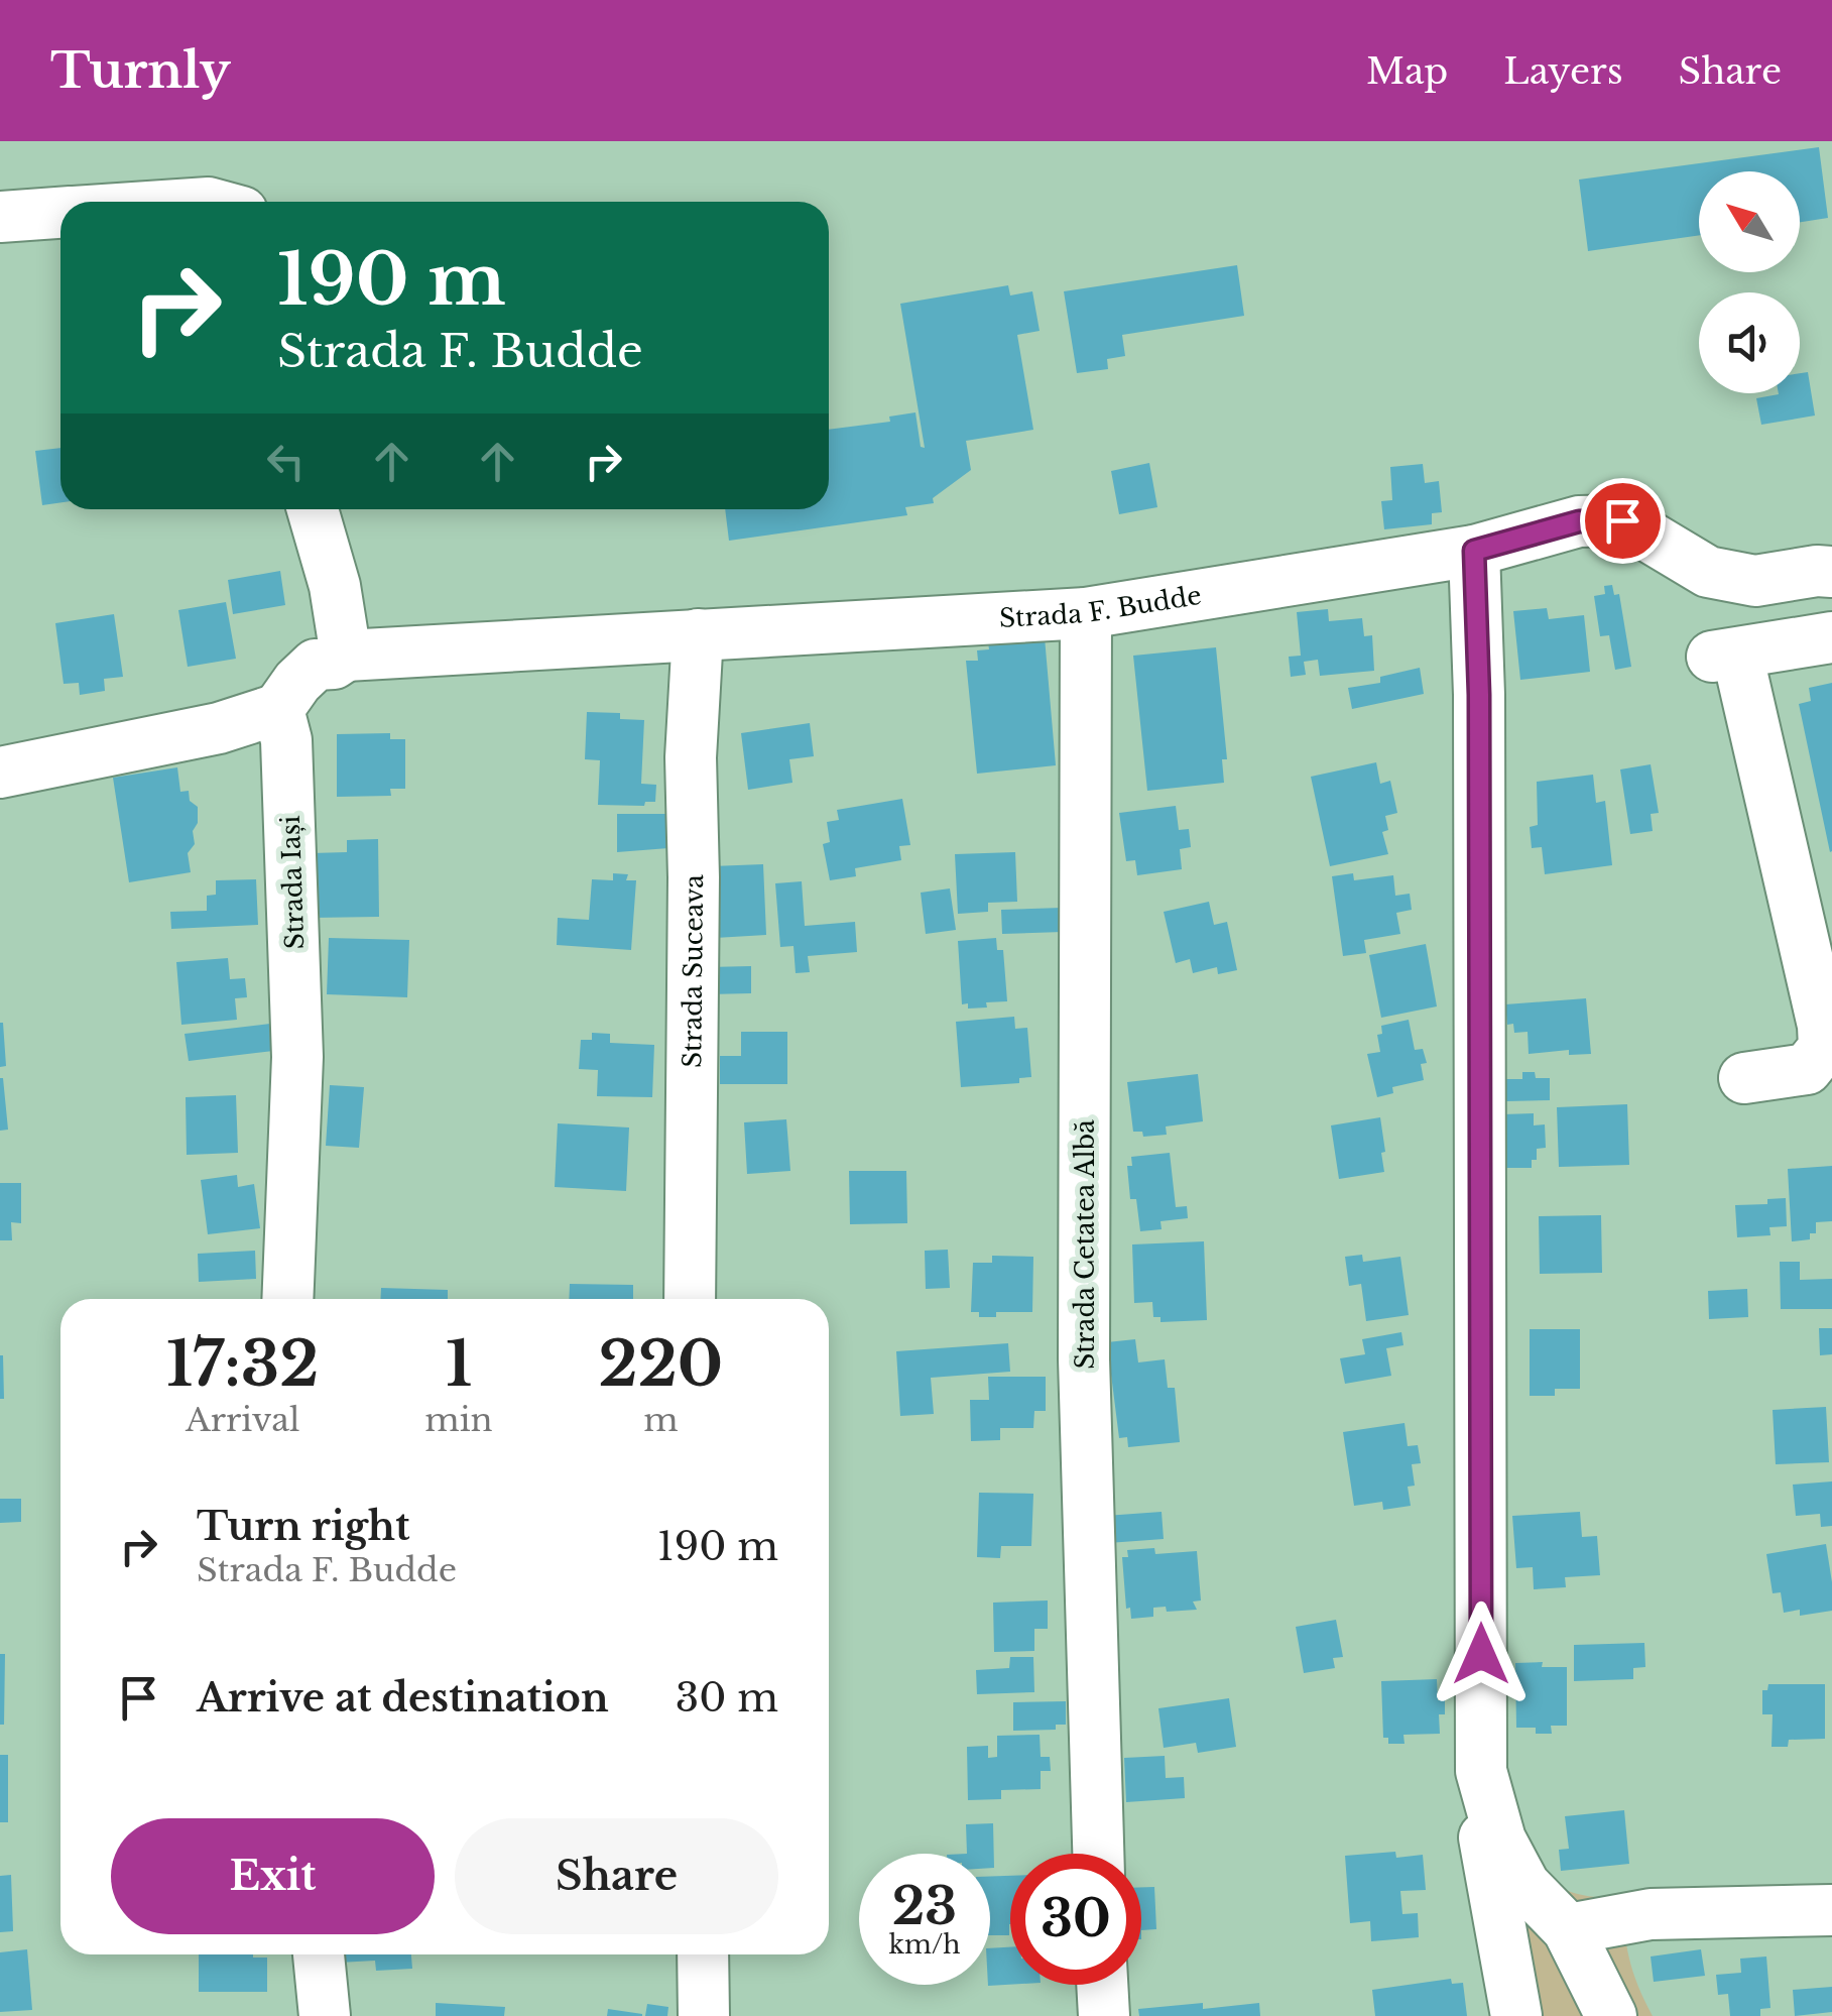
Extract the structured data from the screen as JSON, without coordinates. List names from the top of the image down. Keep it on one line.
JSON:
{"streets":{"street":["Strada F. Budde","Strada Iași","Strada Suceava","Strada Cetatea Albă"]},"crossings":[["Strada F. Budde","Strada Suceava"],["Strada F. Budde","Strada Cetatea Albă"]],"north":"top left","page":{"header":"Turnly","nav":["Map","Layers","Share"],"turn":["190 m","Strada F. Budde"],"eta":["17:32","Arrival","1","min","220","m"],"list":[{"name":"Turn right","note":"Strada F. Budde","value":"190 m"},{"name":"Arrive at destination","value":"30 m"}],"buttons":["Exit","Share"],"speed":"23 km/h","limit":"30"}}
